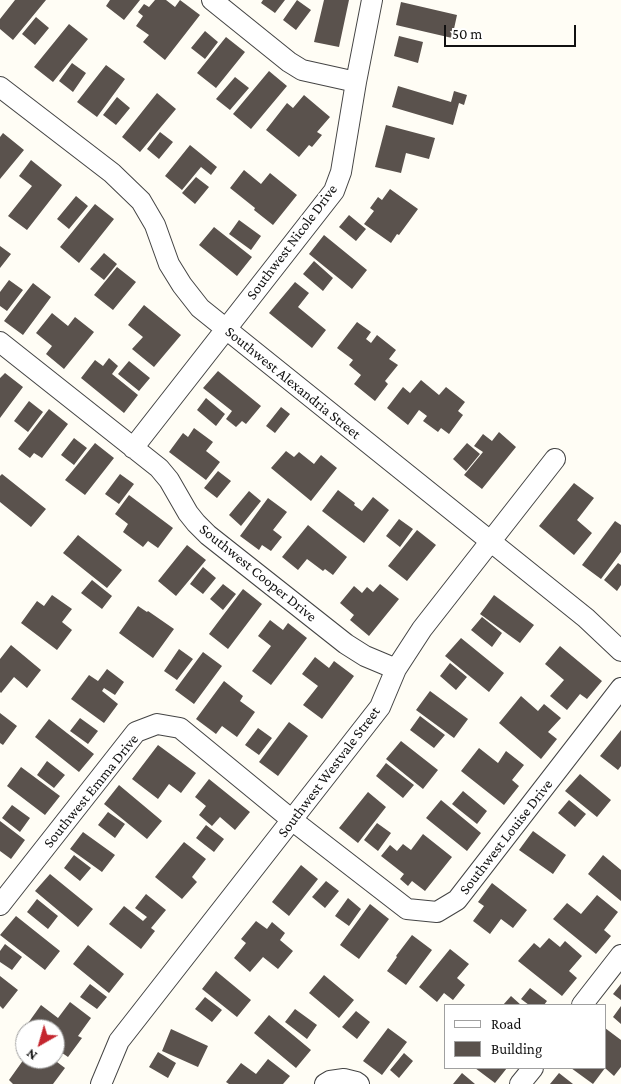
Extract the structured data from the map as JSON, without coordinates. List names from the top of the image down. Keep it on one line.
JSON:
{"streets":{"street":["Southwest Nicole Drive","Southwest Alexandria Street","Southwest Cooper Drive","Southwest Westvale Street","Southwest Emma Drive","Southwest Louise Drive"]},"crossings":[["Southwest Nicole Drive","Southwest Alexandria Street"],["Southwest Nicole Drive","Southwest Cooper Drive"],["Southwest Alexandria Street","Southwest Westvale Street"],["Southwest Cooper Drive","Southwest Westvale Street"],["Southwest Westvale Street","Southwest Emma Drive"],["Southwest Westvale Street","Southwest Louise Drive"],["Southwest Emma Drive","Southwest Louise Drive"]],"legend":["Road","Building"],"scale_bar":"50 m","north":"bottom left"}
